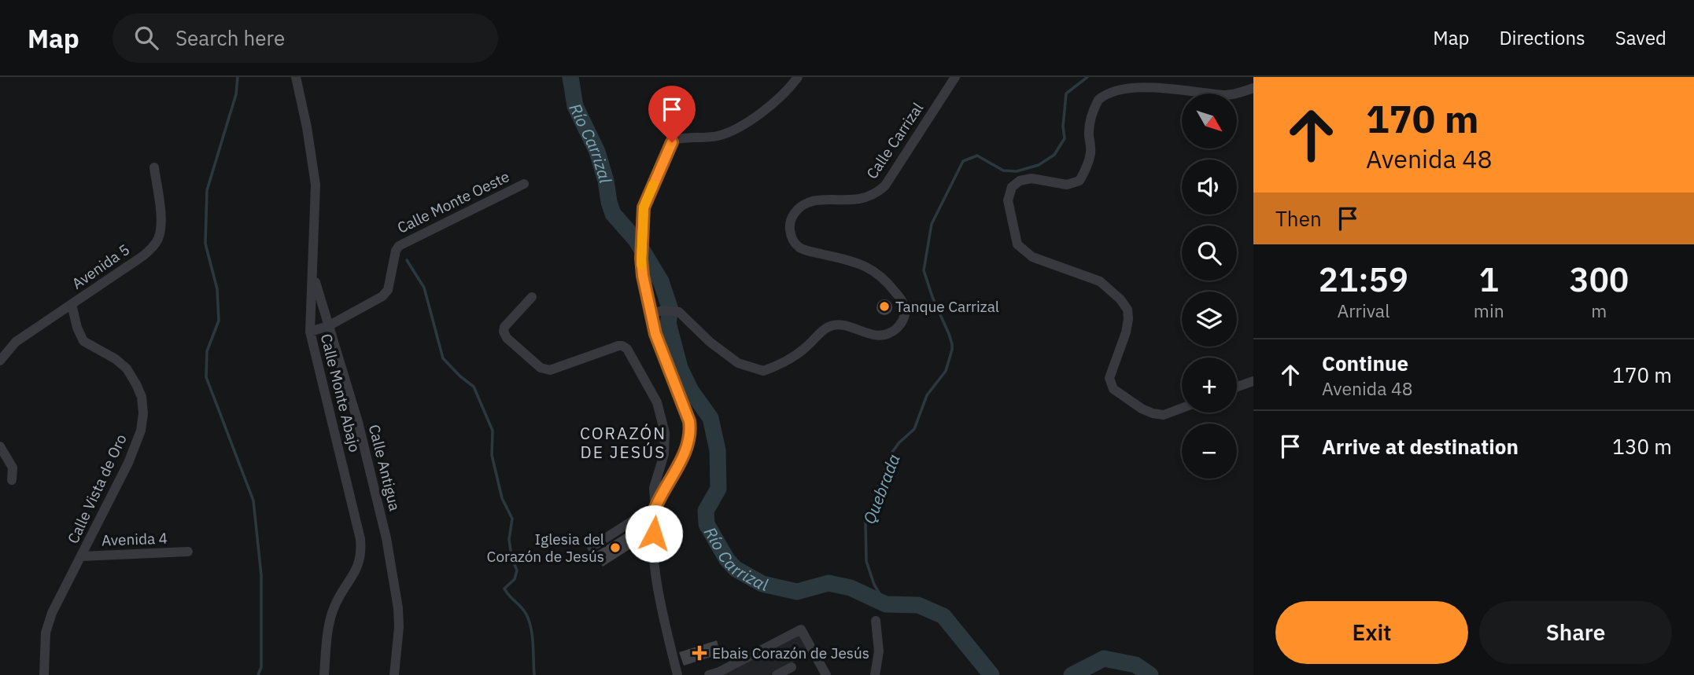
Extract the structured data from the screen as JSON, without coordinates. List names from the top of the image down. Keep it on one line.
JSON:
{"streets":{"street":["Calle Carrizal","Calle Monte Oeste","Avenida 5","Calle Monte Abajo","Calle Antigua","Calle Vista de Oro","Avenida 4"]},"crossings":[["Calle Monte Oeste","Calle Monte Abajo"],["Calle Monte Oeste","Calle Antigua"],["Avenida 5","Calle Vista de Oro"],["Calle Monte Abajo","Calle Antigua"],["Calle Vista de Oro","Avenida 4"]],"districts":["CORAZÓN DE JESÚS"],"water":["Río Carrizal","Quebrada"],"places":{"other":["Tanque Carrizal","Iglesia del Corazón de Jesús"],"health":["Ebais Corazón de Jesús"]},"north":"bottom right","page":{"header":"Map","search":"Search here","nav":["Map","Directions","Saved"],"turn":["170 m","Avenida 48"],"map_buttons":["+","−"],"then":"Then","eta":["21:59","Arrival","1","min","300","m"],"list":[{"name":"Continue","note":"Avenida 48","value":"170 m"},{"name":"Arrive at destination","value":"130 m"}],"buttons":["Exit","Share"]}}
